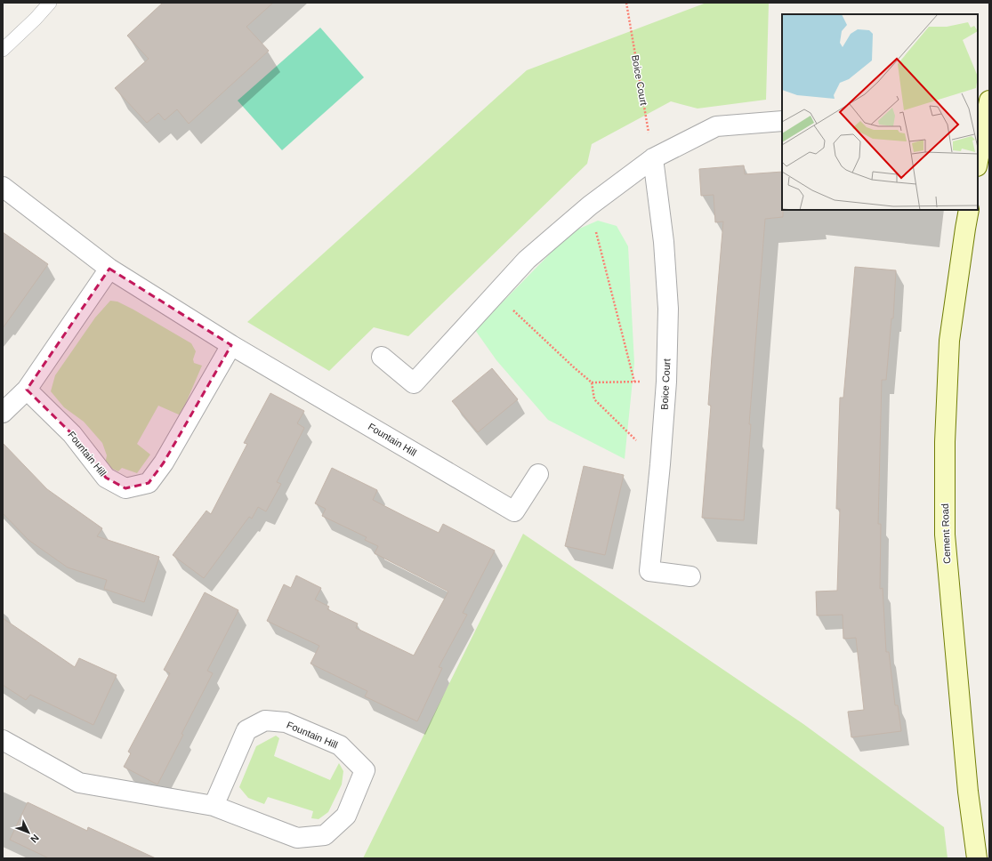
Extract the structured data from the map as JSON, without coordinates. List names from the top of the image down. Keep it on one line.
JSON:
{"streets":{"street":["Boice Court","Fountain Hill","Cement Road"]},"north":"bottom right"}
